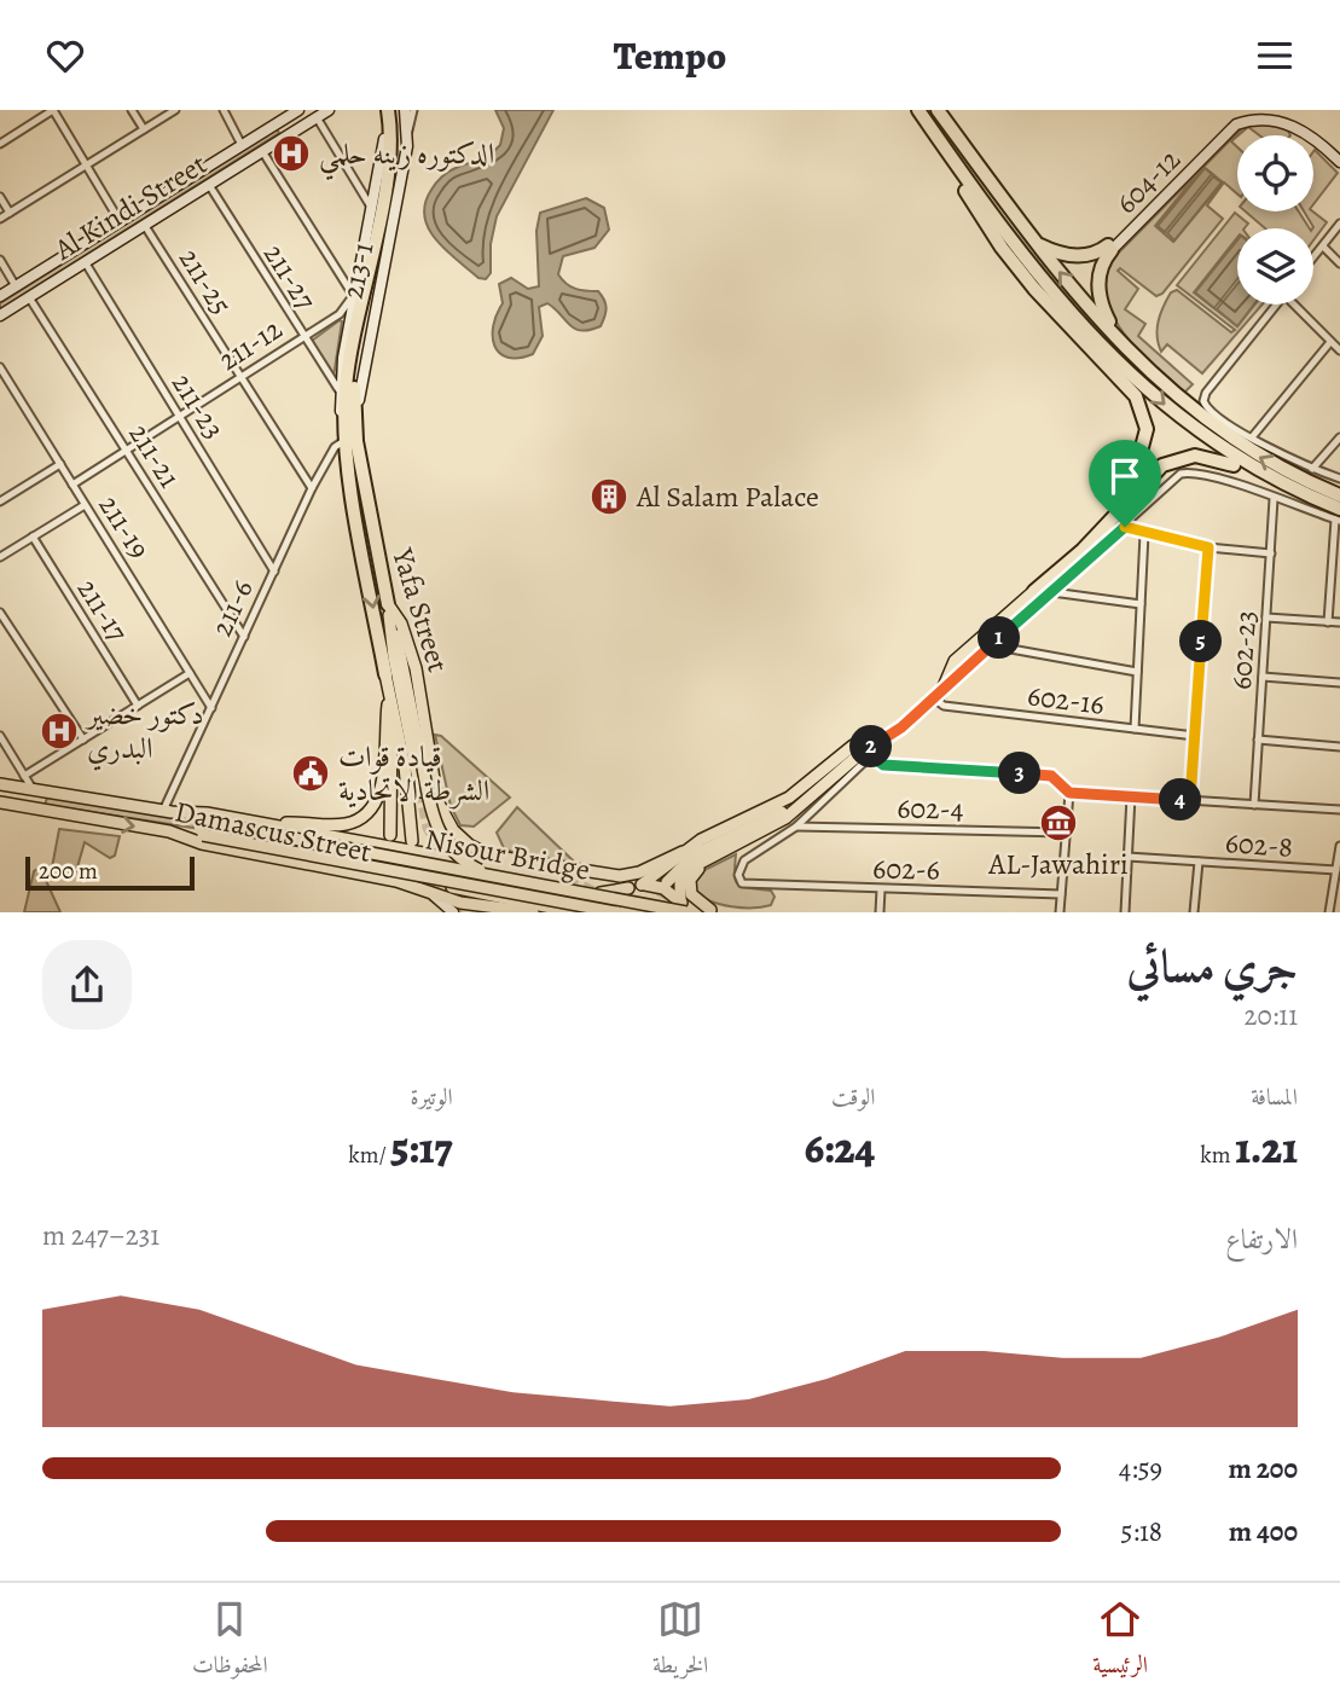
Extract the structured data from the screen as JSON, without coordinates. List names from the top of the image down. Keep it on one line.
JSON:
{"streets":{"highway":["Yafa Street"],"main road":["604-12","Al Kindi Street","213-1","Damascus Street","Nisour Bridge"],"street":["211-27","211-25","211-12","211-23","211-21","211-19","211-6","211-17","602-23","602-16","602-4","602-8","602-6"]},"crossings":[["Al Kindi Street","211-27"],["Al Kindi Street","211-25"],["Al Kindi Street","211-23"],["Al Kindi Street","211-21"],["213-1","211-6"],["213-1","Yafa Street"],["211-27","211-12"],["211-25","211-12"],["211-25","211-6"],["211-12","211-23"],["211-12","211-21"],["211-12","211-19"],["211-23","211-6"],["211-21","211-6"],["211-19","211-6"],["211-6","Yafa Street"],["211-6","Damascus Street"],["211-6","Nisour Bridge"],["602-4","602-6"],["Damascus Street","Nisour Bridge"]],"places":{"hospital":["الدكتوره زينه حلمي","دكتور خضير البدري"],"building":["Al Salam Palace"],"public building":["قيادة قوات الشرطة الاتحادية"],"museum":["AL-Jawahiri"]},"scale_bar":"200 m","page":{"header":"Tempo","pins":["1","5","2","3","4"],"scale":"200 m","heading":["جري مسائي","20:11"],"stats":[["المسافة","1.21 km"],["الوقت","6:24"],["الوتيرة","5:17 /km"]],"chart":["الارتفاع","231–247 m"],"list":[{"name":"200 m","note":"4:59"},{"name":"400 m","note":"5:18"}],"tabs":["الرئيسية","الخريطة","المحفوظات"]}}
